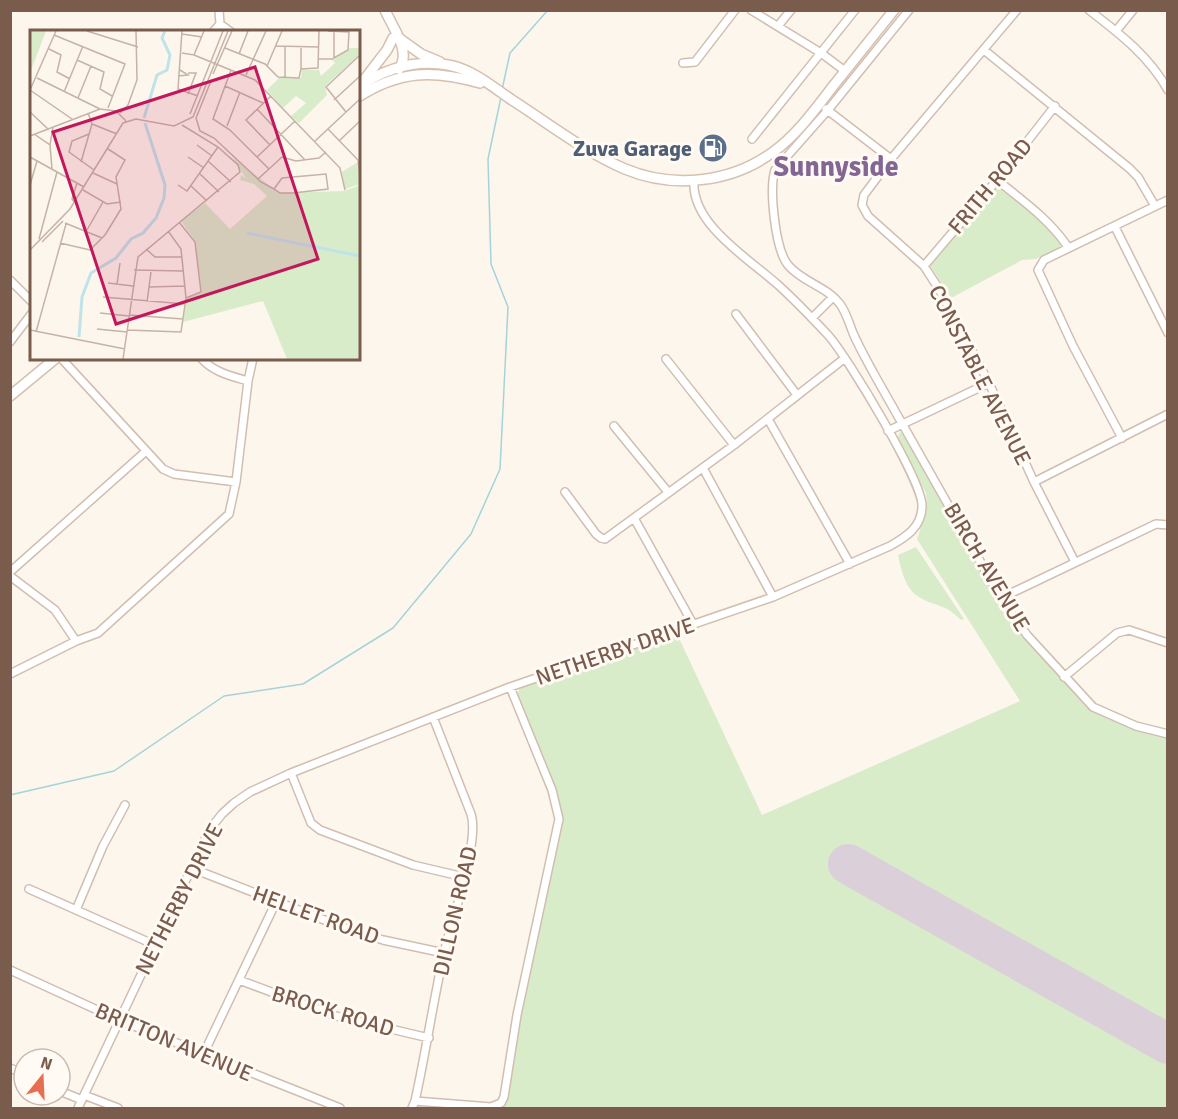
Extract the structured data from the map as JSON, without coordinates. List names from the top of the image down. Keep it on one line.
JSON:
{"streets":{"street":["FRITH ROAD","CONSTABLE AVENUE","BIRCH AVENUE","NETHERBY DRIVE","DILLON ROAD","HELLET ROAD","BROCK ROAD","BRITTON AVENUE"]},"crossings":[["FRITH ROAD","CONSTABLE AVENUE"],["NETHERBY DRIVE","DILLON ROAD"],["NETHERBY DRIVE","HELLET ROAD"],["NETHERBY DRIVE","BRITTON AVENUE"],["DILLON ROAD","HELLET ROAD"],["DILLON ROAD","BROCK ROAD"]],"districts":["Sunnyside"],"places":{"fuel station":["Zuva Garage"]},"north":"top"}
